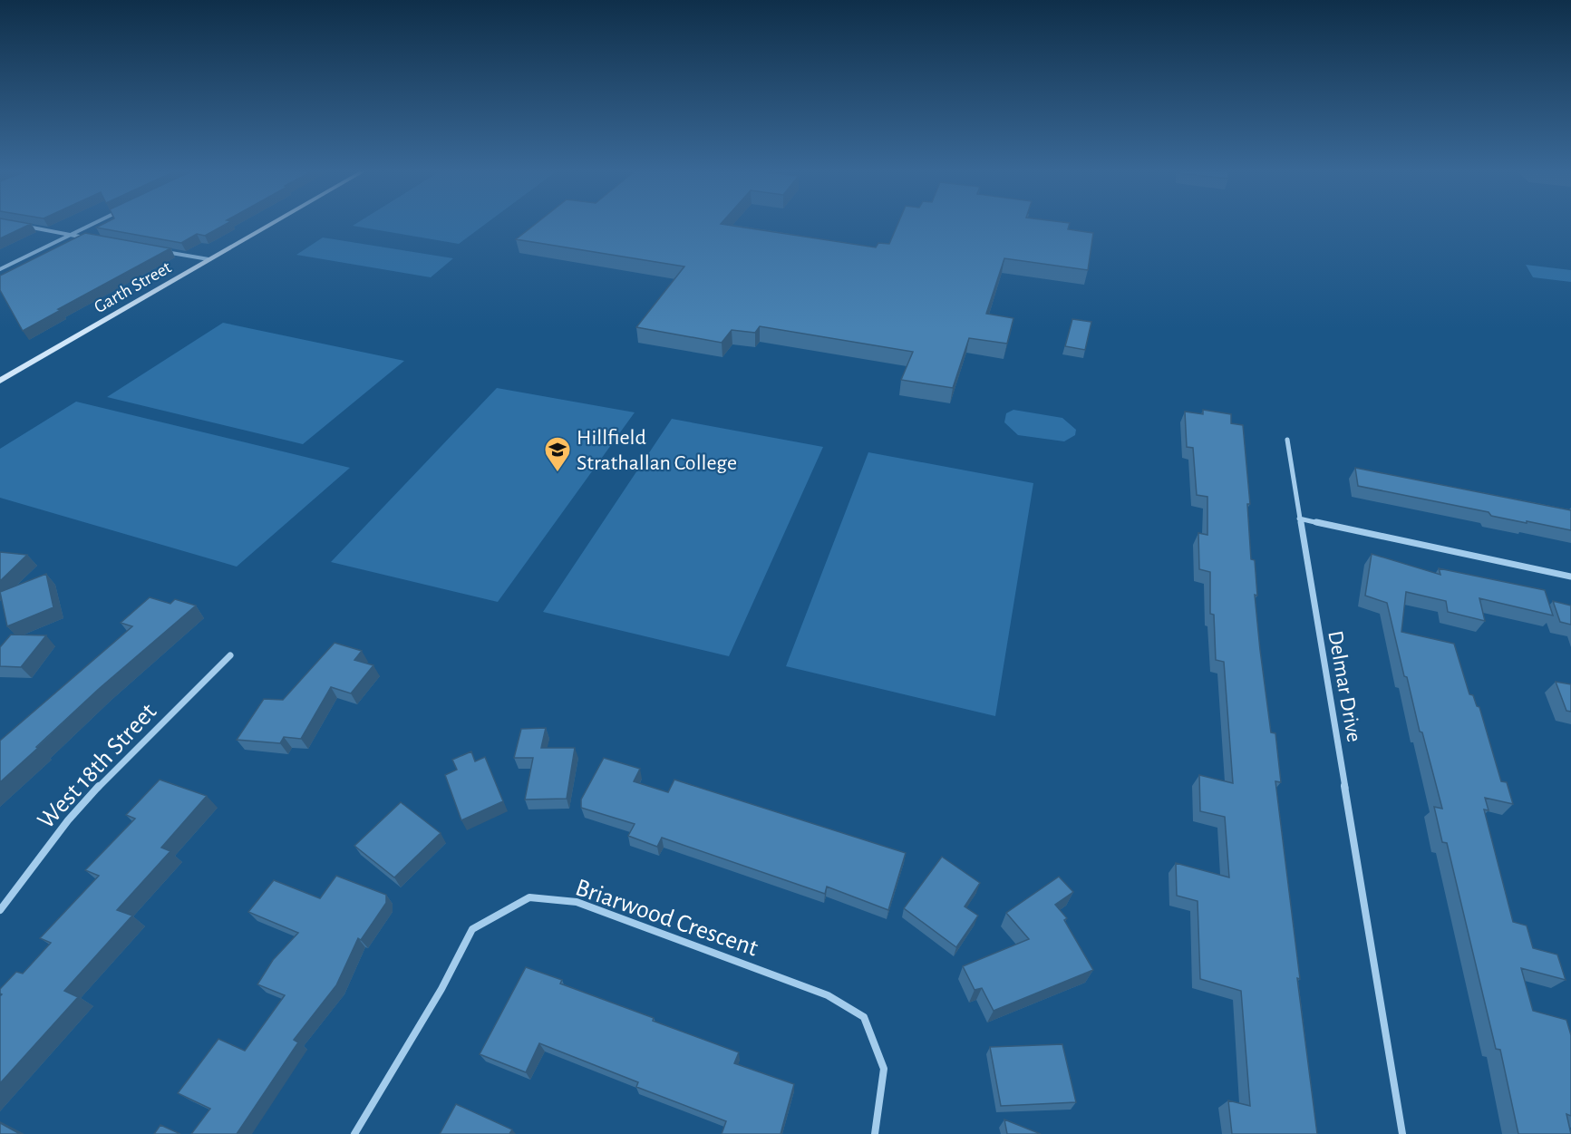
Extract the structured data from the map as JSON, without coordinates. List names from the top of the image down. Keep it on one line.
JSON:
{"streets":{"main road":["Garth Street"],"street":["Delmar Drive","West 18th Street","Briarwood Crescent"]},"places":{"school or university":["Hillfield Strathallan College"]}}
